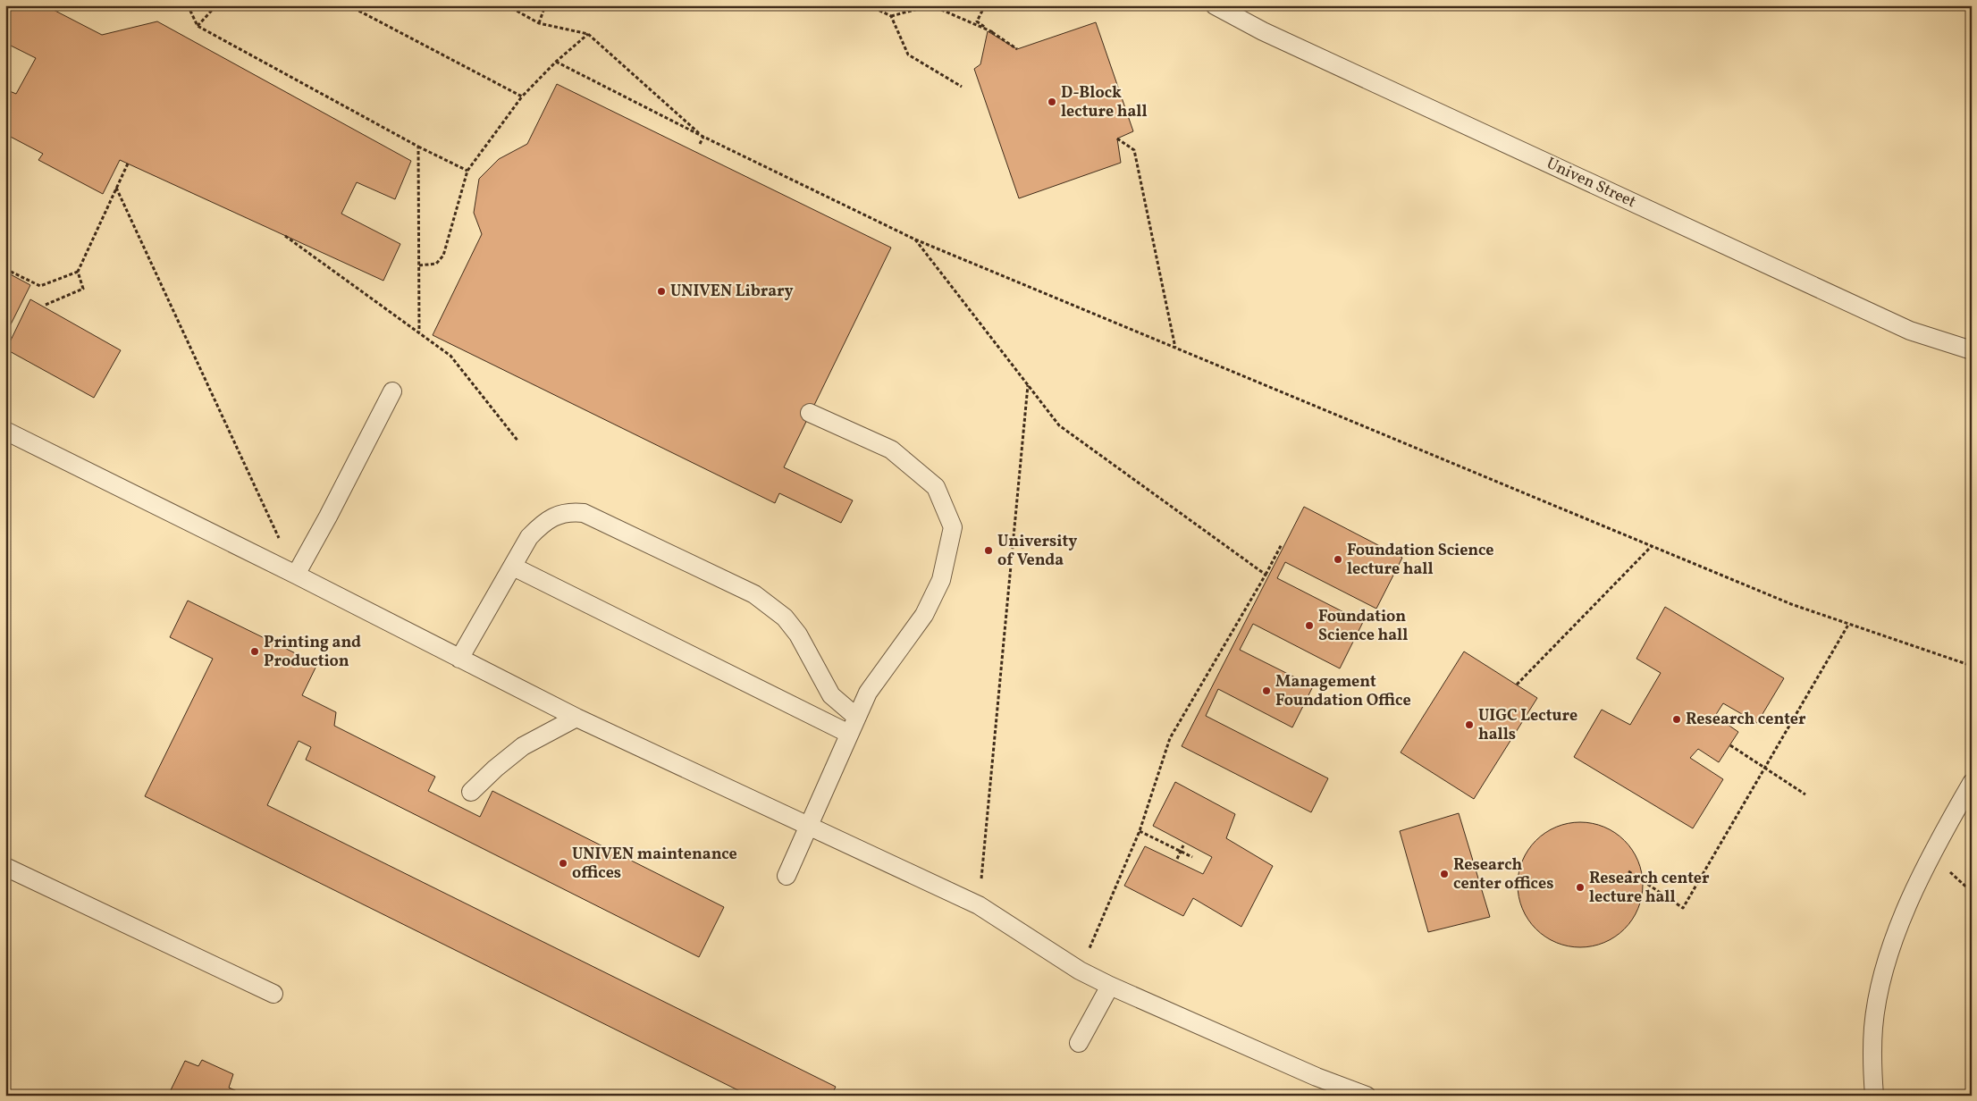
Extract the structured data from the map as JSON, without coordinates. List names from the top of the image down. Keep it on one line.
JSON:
{"streets":{"lane":["Univen Street"]},"places":["D-Block lecture hall","UNIVEN Library","University of Venda","Foundation Science lecture hall","Foundation Science hall","Printing and Production","Management Foundation Office","Research center","UIGC Lecture halls","UNIVEN maintenance offices","Research center offices","Research center lecture hall"]}
